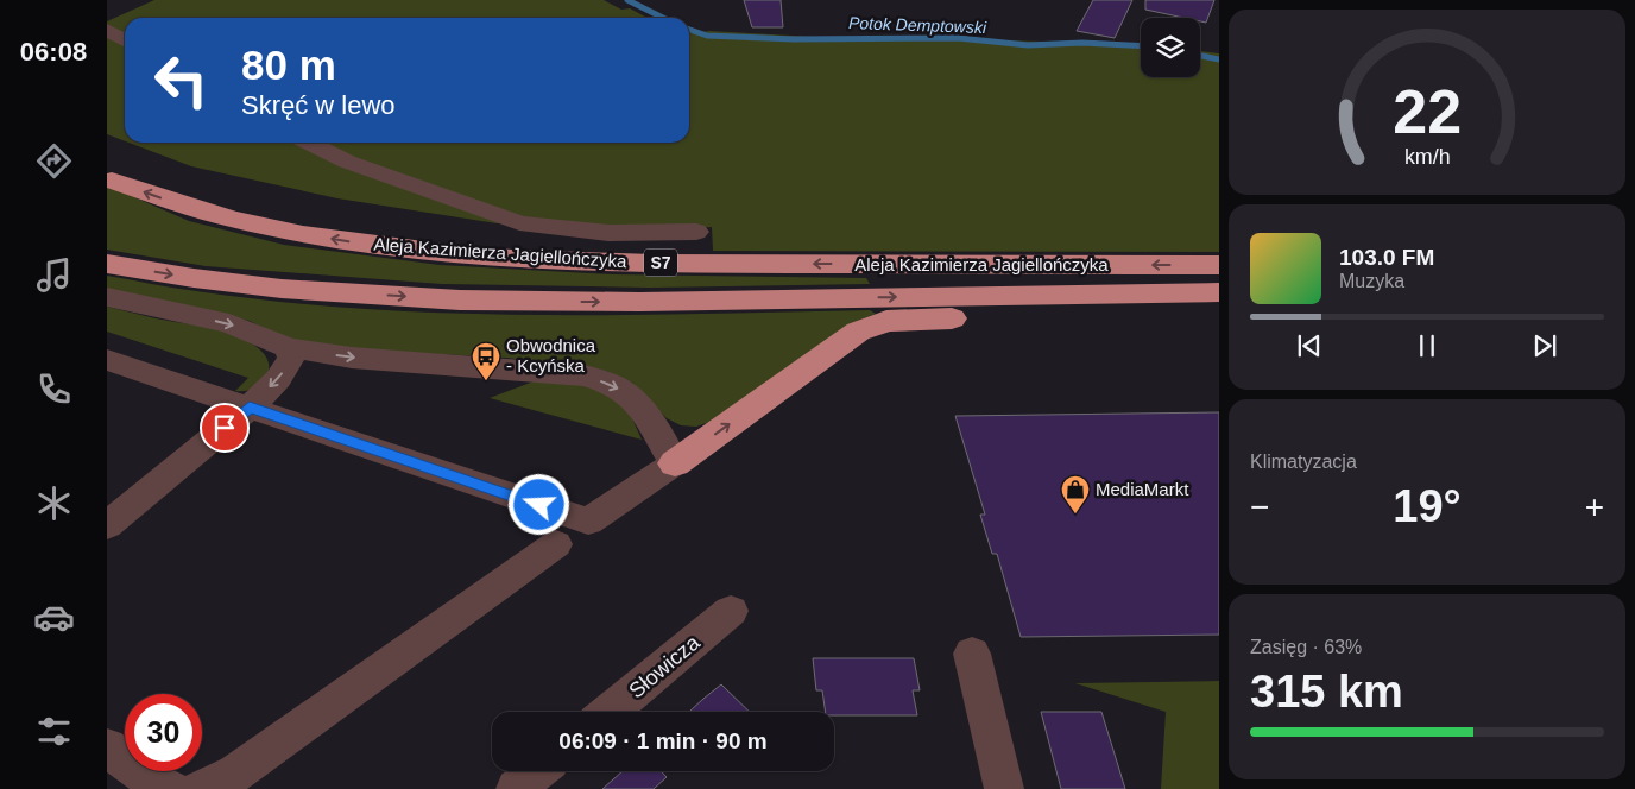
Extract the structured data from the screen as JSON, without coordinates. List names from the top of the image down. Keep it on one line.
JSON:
{"streets":{"highway":["Aleja Kazimierza Jagiellończyka","S7"],"street":["Słowicza"]},"water":["Potok Demptowski"],"places":{"bus stop":["Obwodnica - Kcyńska"],"shop":["MediaMarkt"]},"page":{"tabs":"06:08","turn":["80 m","Skręć w lewo"],"song":["103.0 FM","Muzyka"],"tile":["Klimatyzacja",["Zasięg · 63%","315 km"]],"heat":["−","19°","+"],"limit":"30","trip":"06:09 · 1 min · 90 m","gauge":["22","km/h"]}}
